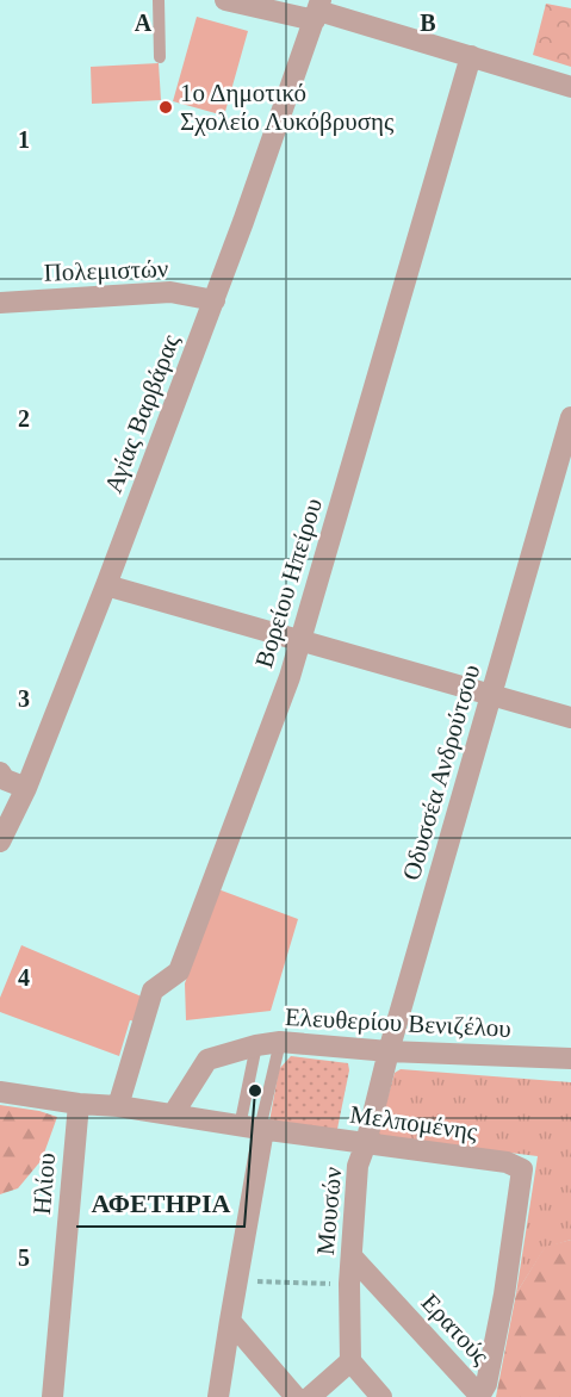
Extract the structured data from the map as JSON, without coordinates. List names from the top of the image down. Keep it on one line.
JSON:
{"streets":{"street":["Πολεμιστών","Αγίας Βαρβάρας","Βορείου Ηπείρου","Οδυσσέα Ανδρούτσου","Ελευθερίου Βενιζέλου","Μελπομένης","Ηλίου","Μουσών","Ερατούς"]},"crossings":[["Πολεμιστών","Αγίας Βαρβάρας"],["Οδυσσέα Ανδρούτσου","Ελευθερίου Βενιζέλου"],["Οδυσσέα Ανδρούτσου","Μελπομένης"],["Οδυσσέα Ανδρούτσου","Μουσών"],["Ελευθερίου Βενιζέλου","Μελπομένης"],["Μελπομένης","Μουσών"],["Μελπομένης","Ερατούς"],["Μουσών","Ερατούς"]],"places":["1ο Δημοτικό Σχολείο Λυκόβρυσης","ΑΦΕΤΗΡΙΑ"],"grid":{"columns":["A","B"],"rows":["1","2","3","4","5"]}}
